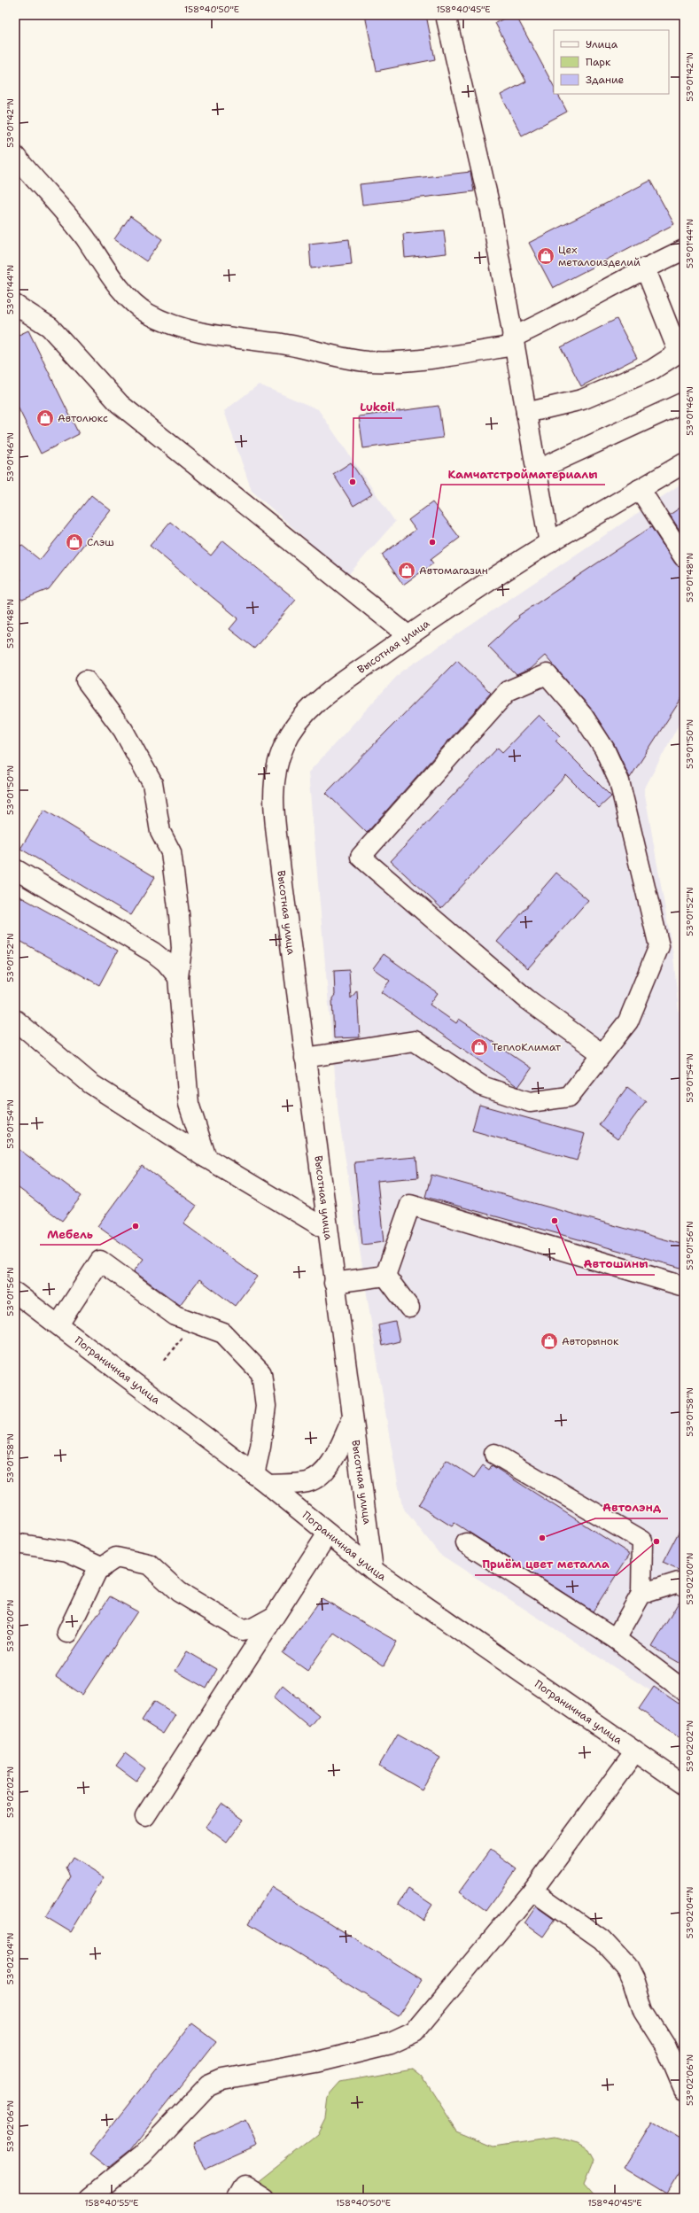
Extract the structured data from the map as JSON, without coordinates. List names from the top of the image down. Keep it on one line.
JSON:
{"streets":{"street":["Высотная улица","Пограничная улица"]},"crossings":[["Высотная улица","Пограничная улица"]],"places":{"shop":["Цех металоизделий","Автолюкс","Слэш","Автомагазин","ТеплоКлимат","Авторынок"],"other":["Lukoil","Камчатстройматериалы","Автошины","Мебель","Автолэнд","Приём цвет металла"]},"legend":["Улица","Парк","Здание"],"coordinates":["158°40'50\"E","158°40'45\"E","53°01'42\"N","53°01'44\"N","53°01'46\"N","53°01'48\"N","53°01'50\"N","53°01'52\"N","53°01'54\"N","53°01'56\"N","53°01'58\"N","53°02'00\"N","53°02'02\"N","53°02'04\"N","53°02'06\"N","158°40'55\"E"]}
